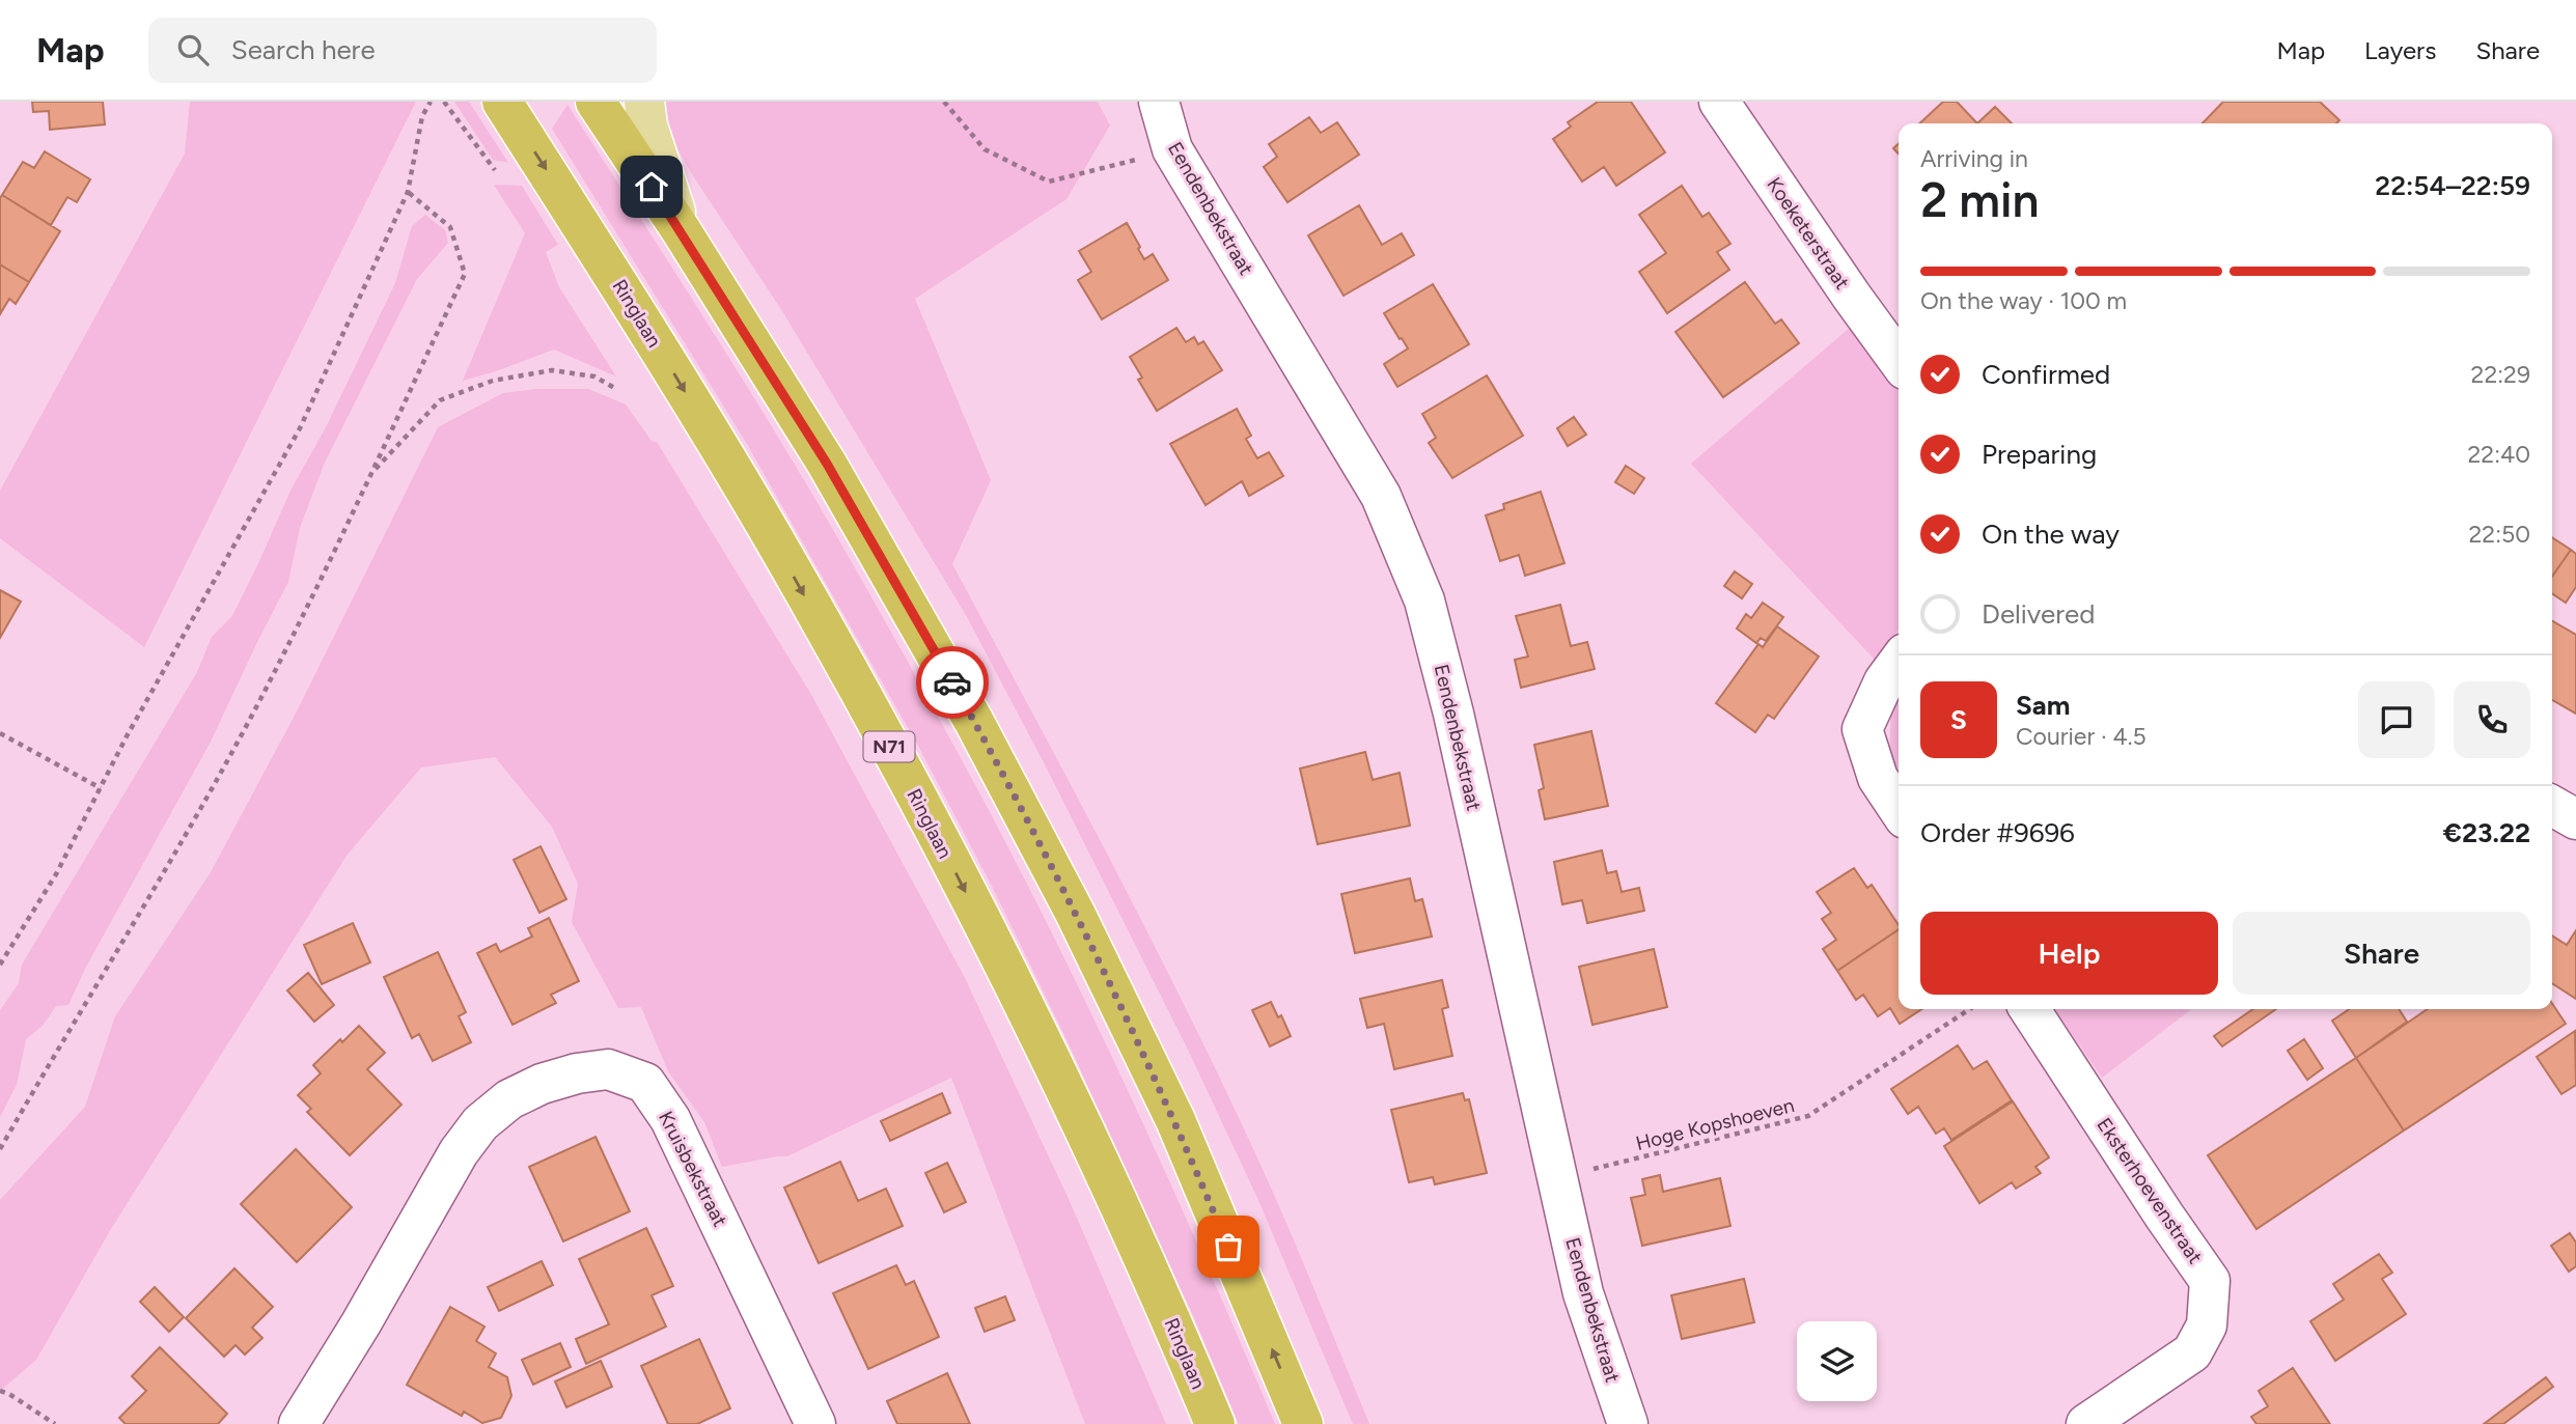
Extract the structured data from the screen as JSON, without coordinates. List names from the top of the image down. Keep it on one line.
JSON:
{"streets":{"highway":["Ringlaan","N71"],"street":["Eendenbekstraat","Koeketerstraat","Kruisbekstraat","Eksterhoevenstraat"],"path":["Hoge Kopshoeven"]},"crossings":[["Eendenbekstraat","Hoge Kopshoeven"]],"page":{"header":"Map","search":"Search here","nav":["Map","Layers","Share"],"heading":["2 min","Arriving in","22:54–22:59"],"panel":["Sam","Courier · 4.5","Order #9696","€23.22"],"bar":"On the way · 100 m","list":[["Confirmed","22:29"],["Preparing","22:40"],["On the way","22:50"],"Delivered"],"round":"S","buttons":["Help","Share"]}}
